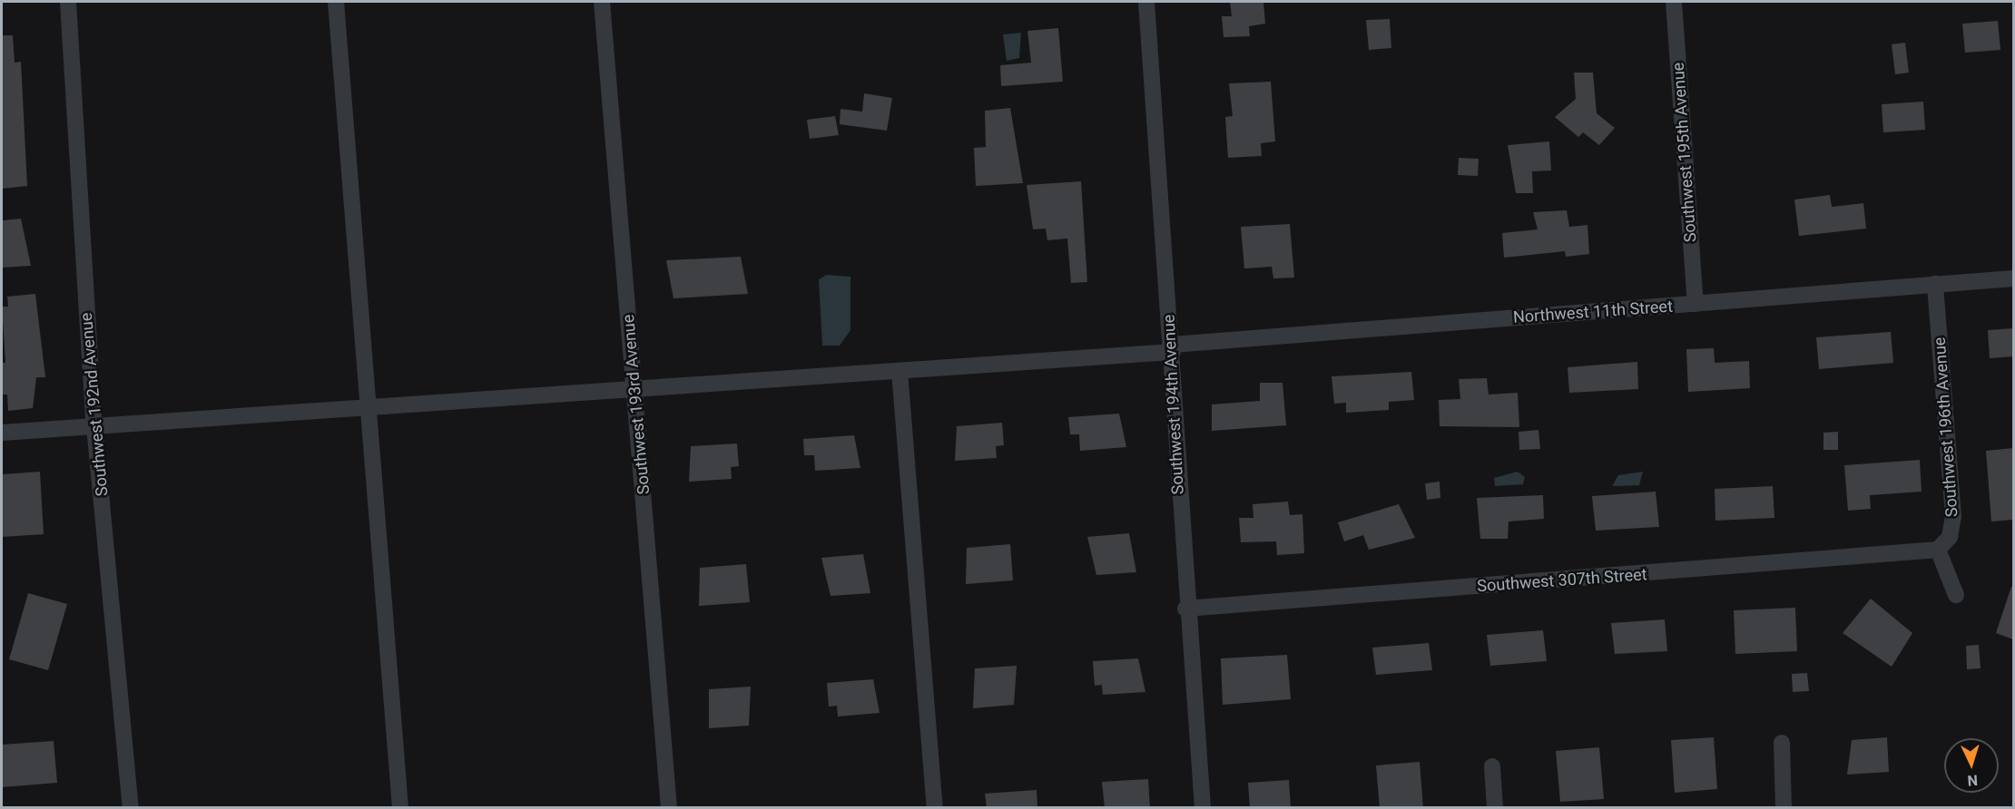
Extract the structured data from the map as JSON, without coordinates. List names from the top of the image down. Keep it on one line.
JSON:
{"streets":{"street":["Southwest 195th Avenue","Northwest 11th Street","Southwest 192nd Avenue","Southwest 193rd Avenue","Southwest 194th Avenue","Southwest 196th Avenue","Southwest 307th Street"]},"crossings":[["Southwest 195th Avenue","Northwest 11th Street"],["Northwest 11th Street","Southwest 192nd Avenue"],["Northwest 11th Street","Southwest 193rd Avenue"],["Northwest 11th Street","Southwest 194th Avenue"],["Northwest 11th Street","Southwest 196th Avenue"],["Southwest 194th Avenue","Southwest 307th Street"],["Southwest 196th Avenue","Southwest 307th Street"]],"north":"bottom"}
